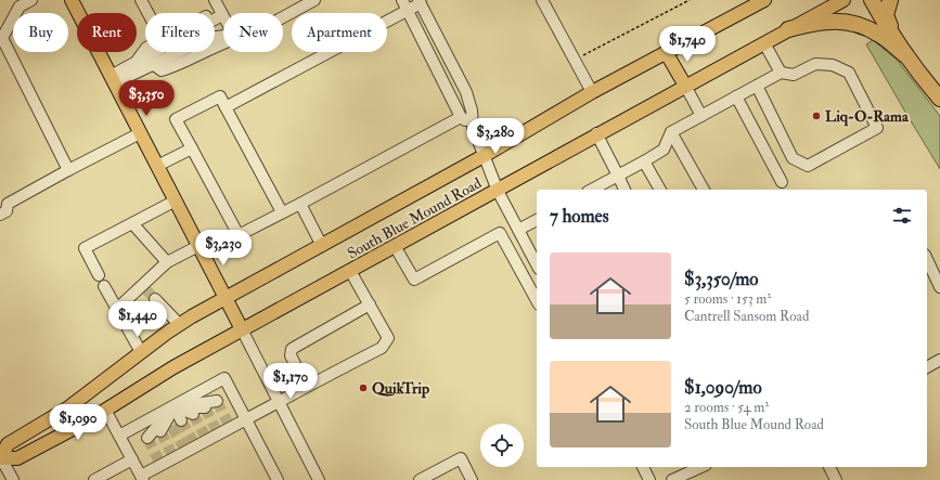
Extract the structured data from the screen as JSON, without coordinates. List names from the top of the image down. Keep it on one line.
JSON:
{"streets":{"main road":["South Blue Mound Road"]},"places":["Liq-O-Rama","QuikTrip"],"page":{"chip":["Buy","Rent","Filters","New","Apartment"],"price":["$1,740","$3,350","$3,280","$3,230","$1,440","$1,170","$1,090"],"heading":"7 homes","list":[{"name":"$3,350/mo","note":"5 rooms · 153 m² · Cantrell Sansom Road"},{"name":"$1,090/mo","note":"2 rooms · 54 m² · South Blue Mound Road"}]}}
